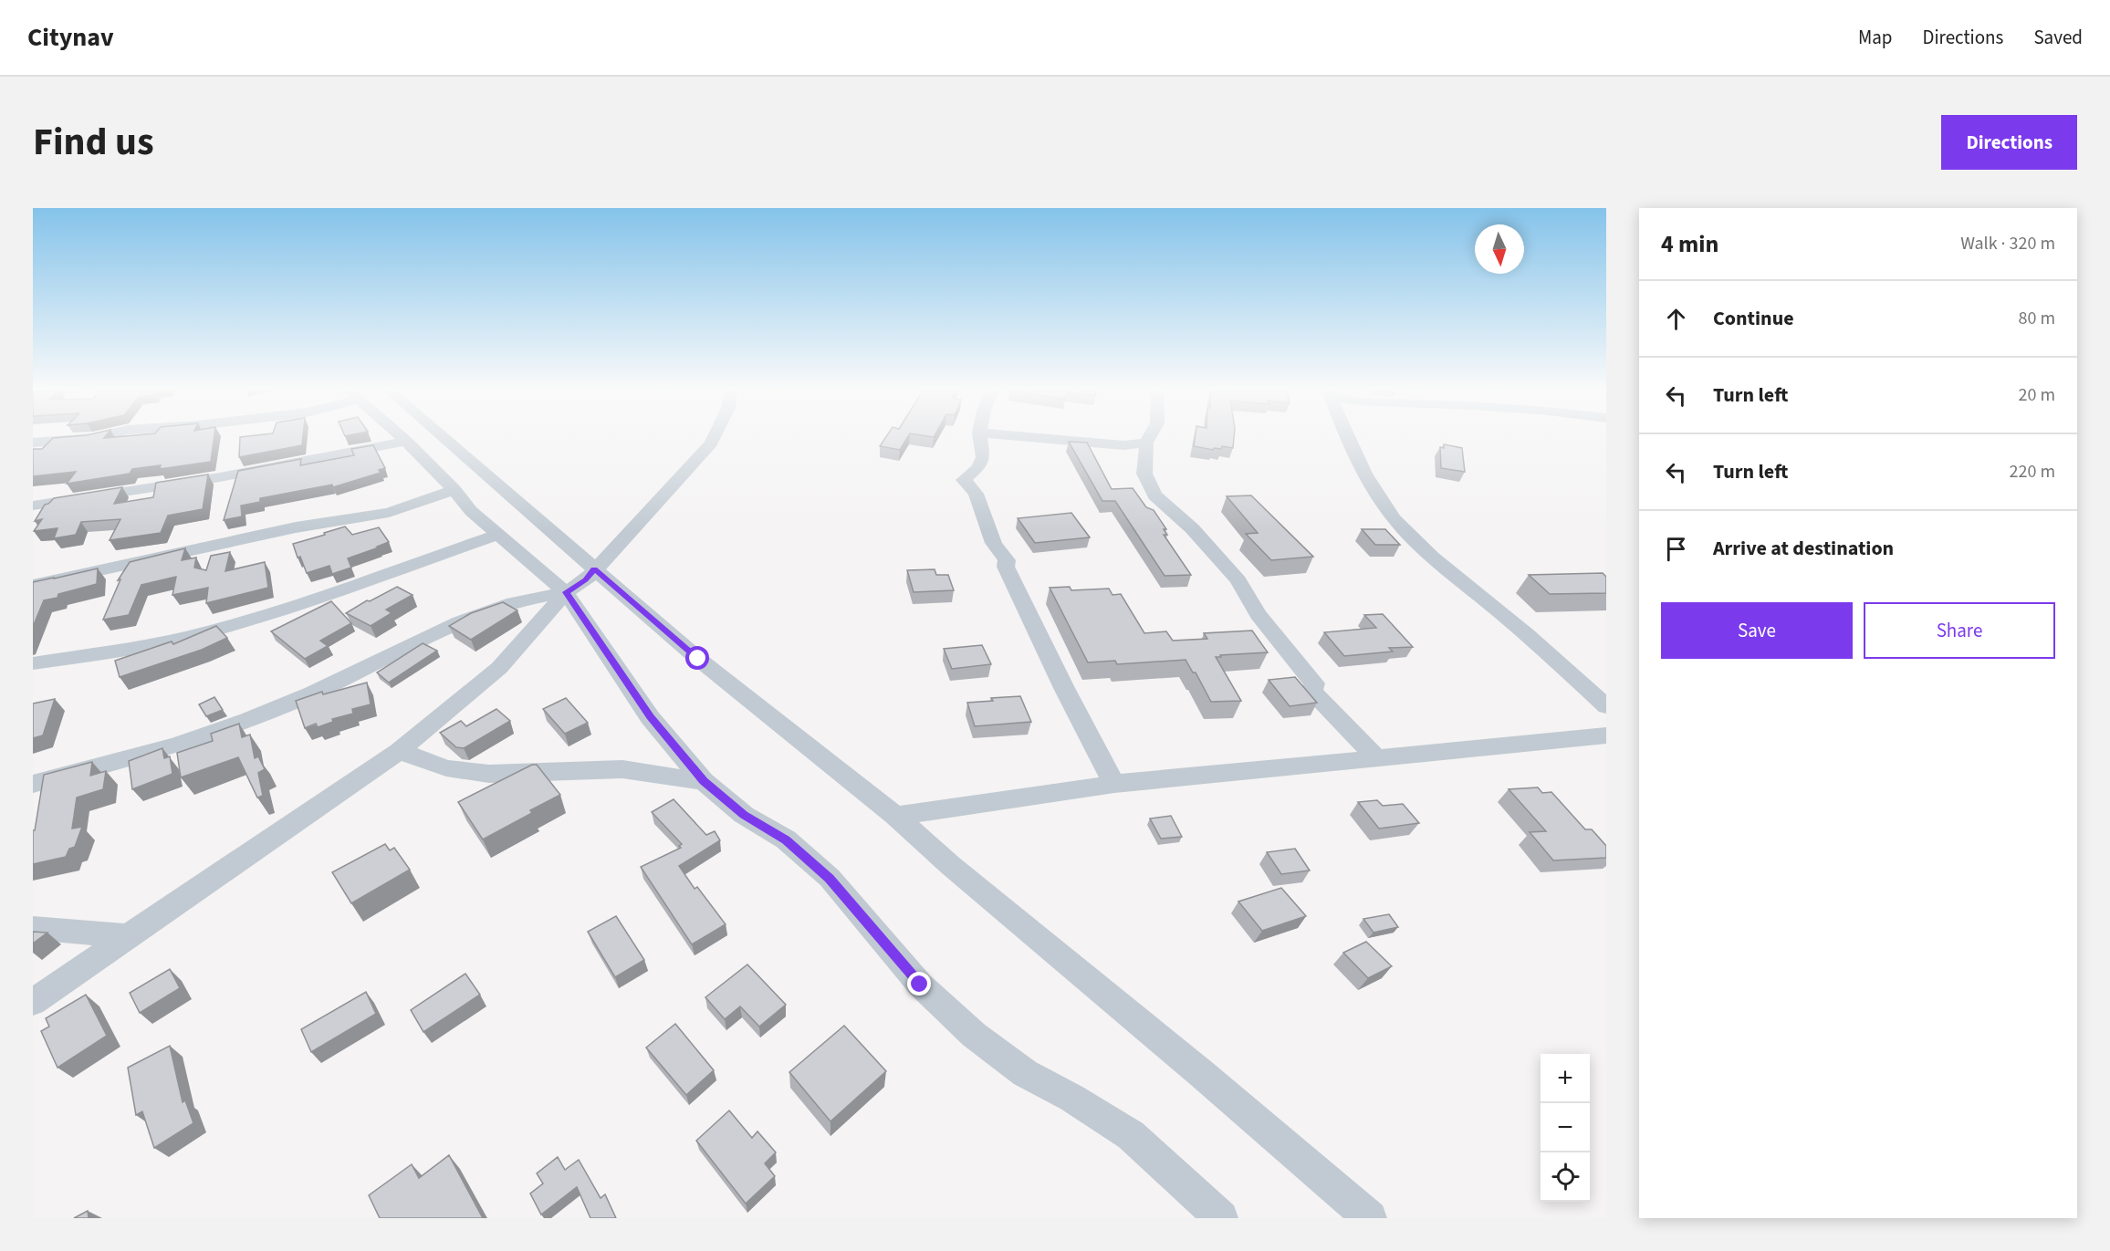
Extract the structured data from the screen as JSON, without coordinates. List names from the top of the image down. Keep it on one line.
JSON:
{"north":"bottom","page":{"header":"Citynav","nav":["Map","Directions","Saved"],"title":"Find us","buttons":["Directions",["Save","Share"]],"heading":["4 min","Walk · 320 m"],"list":[["Continue","80 m"],["Turn left","20 m"],["Turn left","220 m"],"Arrive at destination"],"map_buttons":["+","−"]}}
